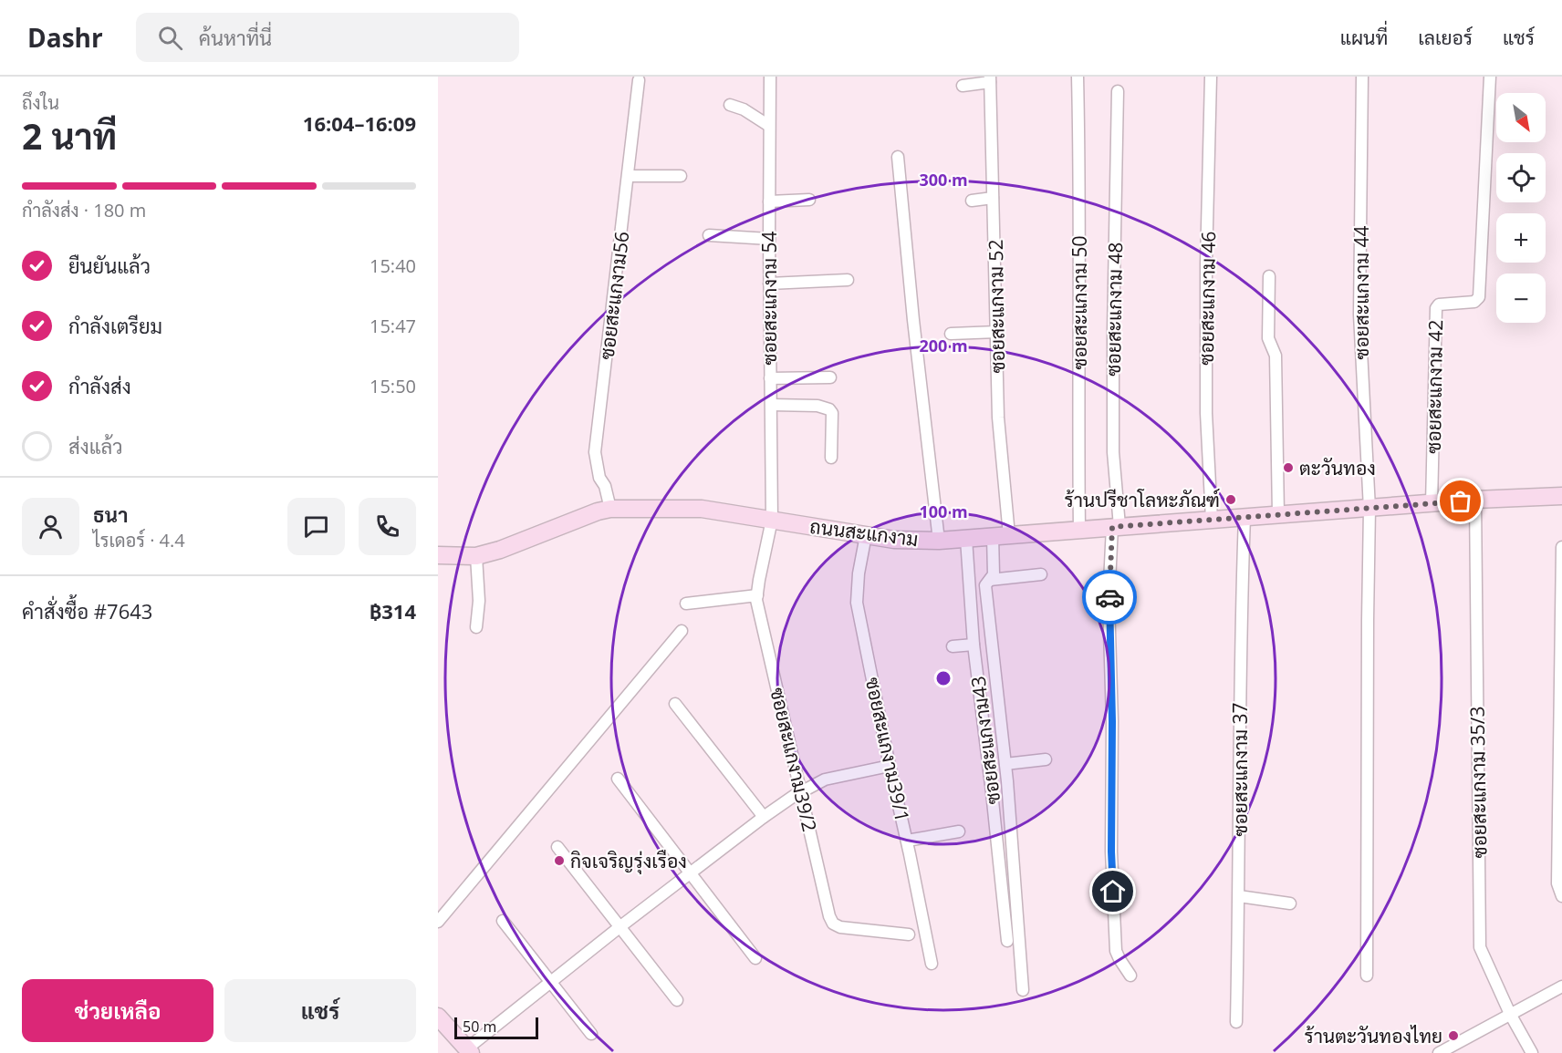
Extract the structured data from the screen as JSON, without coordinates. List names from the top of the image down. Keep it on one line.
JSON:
{"streets":{"street":["ซอยสะแกงาม 44","ซอยสะแกงาม56","ซอยสะแกงาม 54","ซอยสะแกงาม 46","ซอยสะแกงาม 50","ซอยสะแกงาม 52","ซอยสะแกงาม 48","ซอยสะแกงาม 42","ถนนสะแกงาม","ซอยสะแกงาม43","ซอยสะแกงาม39/1","ซอยสะแกงาม39/2","ซอยสะแกงาม 37","ซอยสะแกงาม 35/3"]},"crossings":[["ซอยสะแกงาม 44","ถนนสะแกงาม"],["ซอยสะแกงาม56","ถนนสะแกงาม"],["ซอยสะแกงาม 54","ถนนสะแกงาม"],["ซอยสะแกงาม 54","ซอยสะแกงาม39/2"],["ซอยสะแกงาม 46","ถนนสะแกงาม"],["ซอยสะแกงาม 50","ถนนสะแกงาม"],["ซอยสะแกงาม 52","ถนนสะแกงาม"],["ซอยสะแกงาม 48","ถนนสะแกงาม"],["ซอยสะแกงาม 42","ถนนสะแกงาม"],["ถนนสะแกงาม","ซอยสะแกงาม43"],["ถนนสะแกงาม","ซอยสะแกงาม39/1"],["ถนนสะแกงาม","ซอยสะแกงาม39/2"],["ถนนสะแกงาม","ซอยสะแกงาม 37"],["ถนนสะแกงาม","ซอยสะแกงาม 35/3"]],"places":["ตะวันทอง","ร้านปรีชาโลหะภัณฑ์","กิจเจริญรุ่งเรือง","ร้านตะวันทองไทย"],"scale_bar":"50 m","north":"bottom right","page":{"header":"Dashr","search":"ค้นหาที่นี่","nav":["แผนที่","เลเยอร์","แชร์"],"heading":["2 นาที","ถึงใน","16:04–16:09"],"panel":["ธนา","ไรเดอร์ · 4.4","คำสั่งซื้อ #7643","฿314"],"map_buttons":["+","−"],"bar":"กำลังส่ง · 180 m","list":[["ยืนยันแล้ว","15:40"],["กำลังเตรียม","15:47"],["กำลังส่ง","15:50"],"ส่งแล้ว"],"buttons":["ช่วยเหลือ","แชร์"],"scale":"50 m"},"rings":["300 m","200 m","100 m"]}
